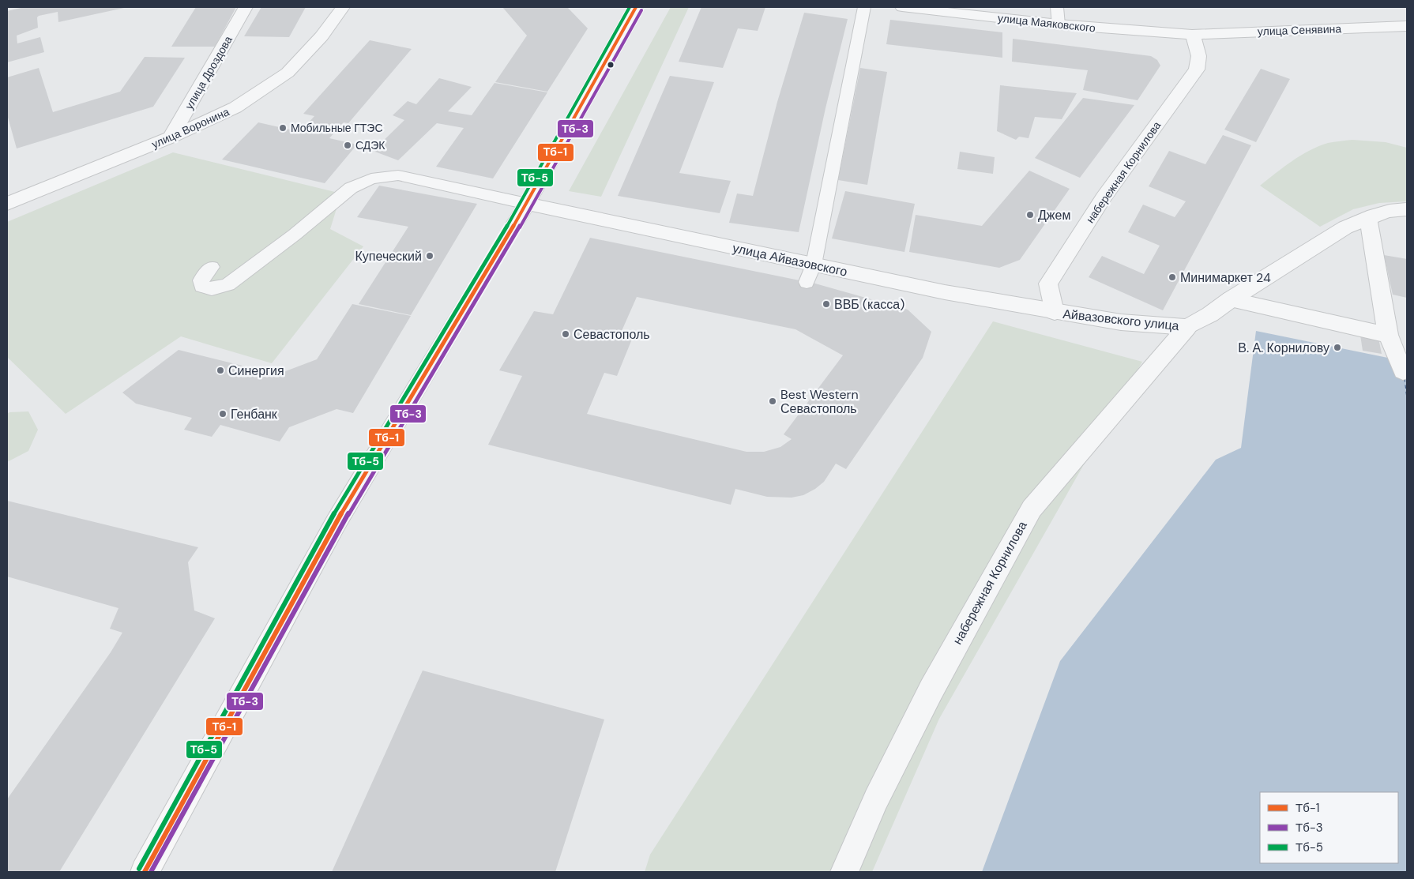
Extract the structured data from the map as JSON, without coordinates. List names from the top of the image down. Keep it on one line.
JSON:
{"streets":{"street":["улица Маяковского","улица Сенявина","улица Дроздова","улица Воронина","набережная Корнилова","улица Айвазовского","Айвазовского улица"]},"crossings":[["улица Маяковского","улица Сенявина"],["улица Маяковского","набережная Корнилова"],["улица Сенявина","набережная Корнилова"],["улица Дроздова","улица Воронина"],["набережная Корнилова","улица Айвазовского"],["набережная Корнилова","Айвазовского улица"],["улица Айвазовского","Айвазовского улица"]],"places":["Мобильные ГТЭС","СДЭК","Джем","Купеческий","Минимаркет 24","ВВБ (касса)","Севастополь","В. А. Корнилову","Синергия","Best Western Севастополь","Генбанк"],"lines":["transit line Тб-1","transit line Тб-5","transit line Тб-3"],"legend":["Тб-1","Тб-3","Тб-5"]}
